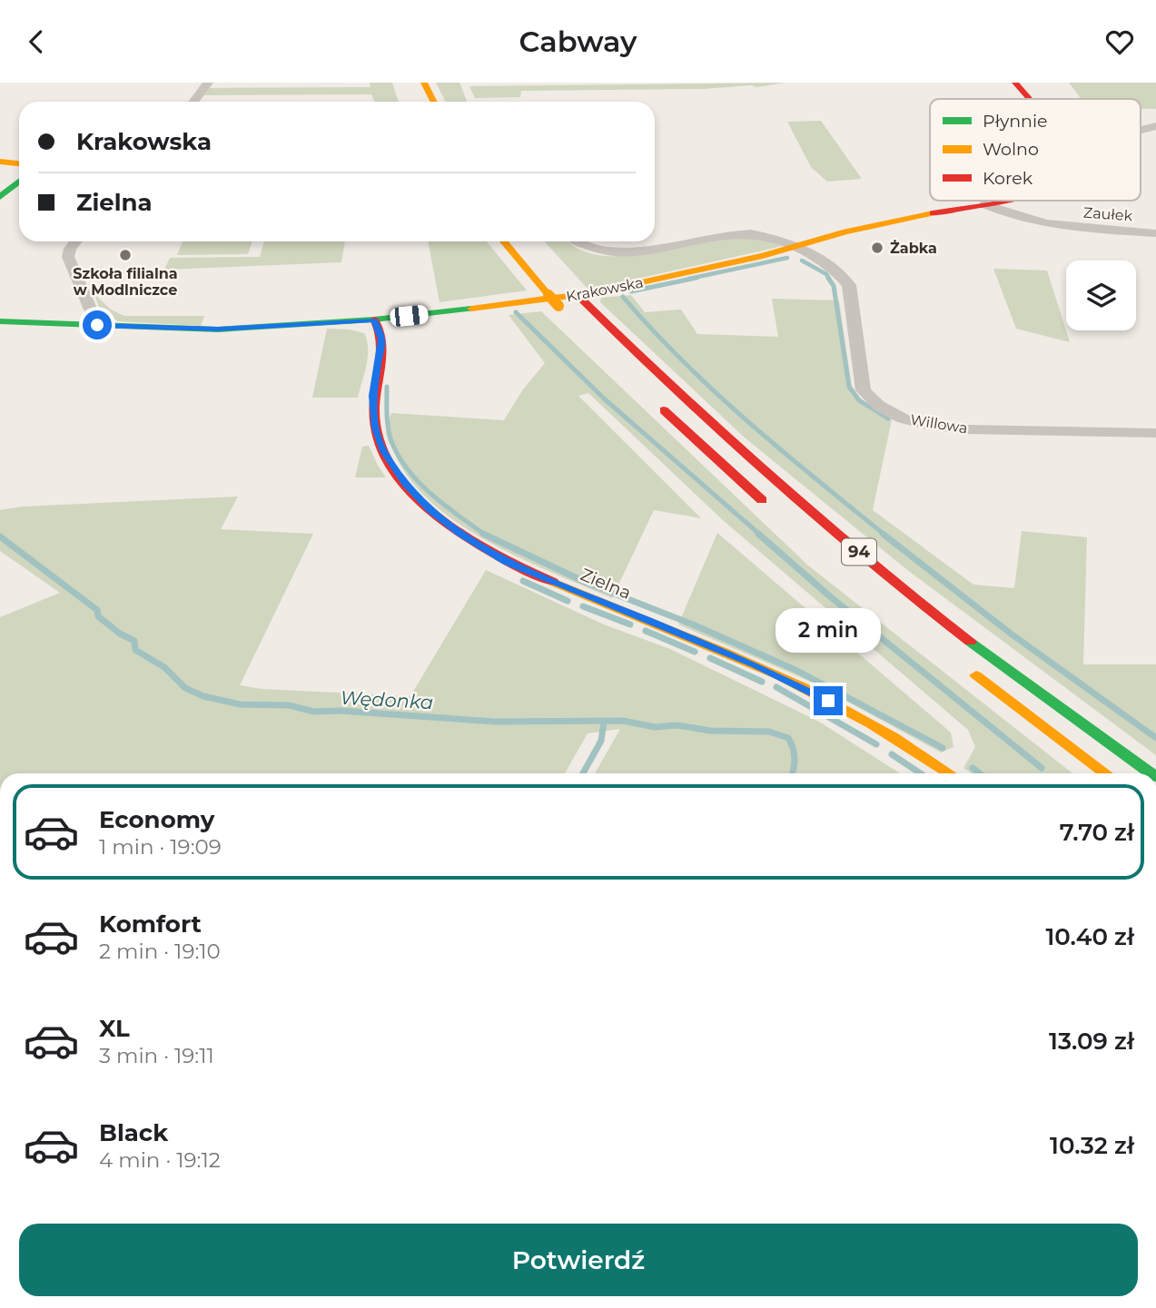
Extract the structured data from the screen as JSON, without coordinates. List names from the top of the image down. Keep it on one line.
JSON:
{"streets":{"main road":["Krakowska","94","Zielna"],"street":["Zaułek","Willowa"]},"crossings":[["Zaułek","Krakowska"],["Krakowska","Willowa"],["Krakowska","Zielna"]],"water":["Wędonka"],"places":["Żabka","Szkoła filialna w Modlniczce"],"legend":["Płynnie","Wolno","Korek"],"page":{"header":"Cabway","banner":["Krakowska","Zielna"],"bubble":"2 min","list":[{"name":"Economy","note":"1 min · 19:09","value":"7.70 zł"},{"name":"Komfort","note":"2 min · 19:10","value":"10.40 zł"},{"name":"XL","note":"3 min · 19:11","value":"13.09 zł"},{"name":"Black","note":"4 min · 19:12","value":"10.32 zł"}],"buttons":"Potwierdź"}}
